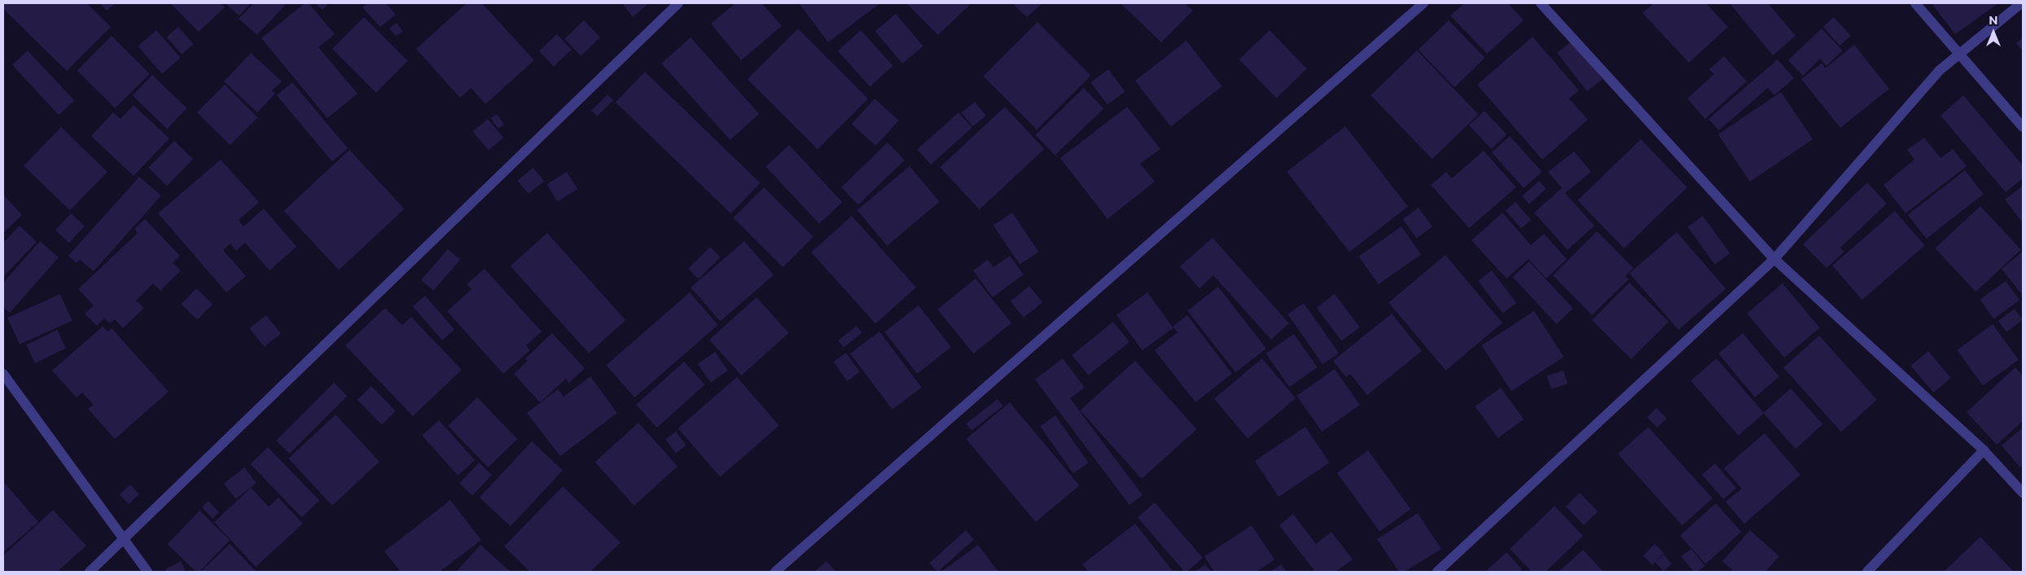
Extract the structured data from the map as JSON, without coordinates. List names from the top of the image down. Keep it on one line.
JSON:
{"north":"top"}
